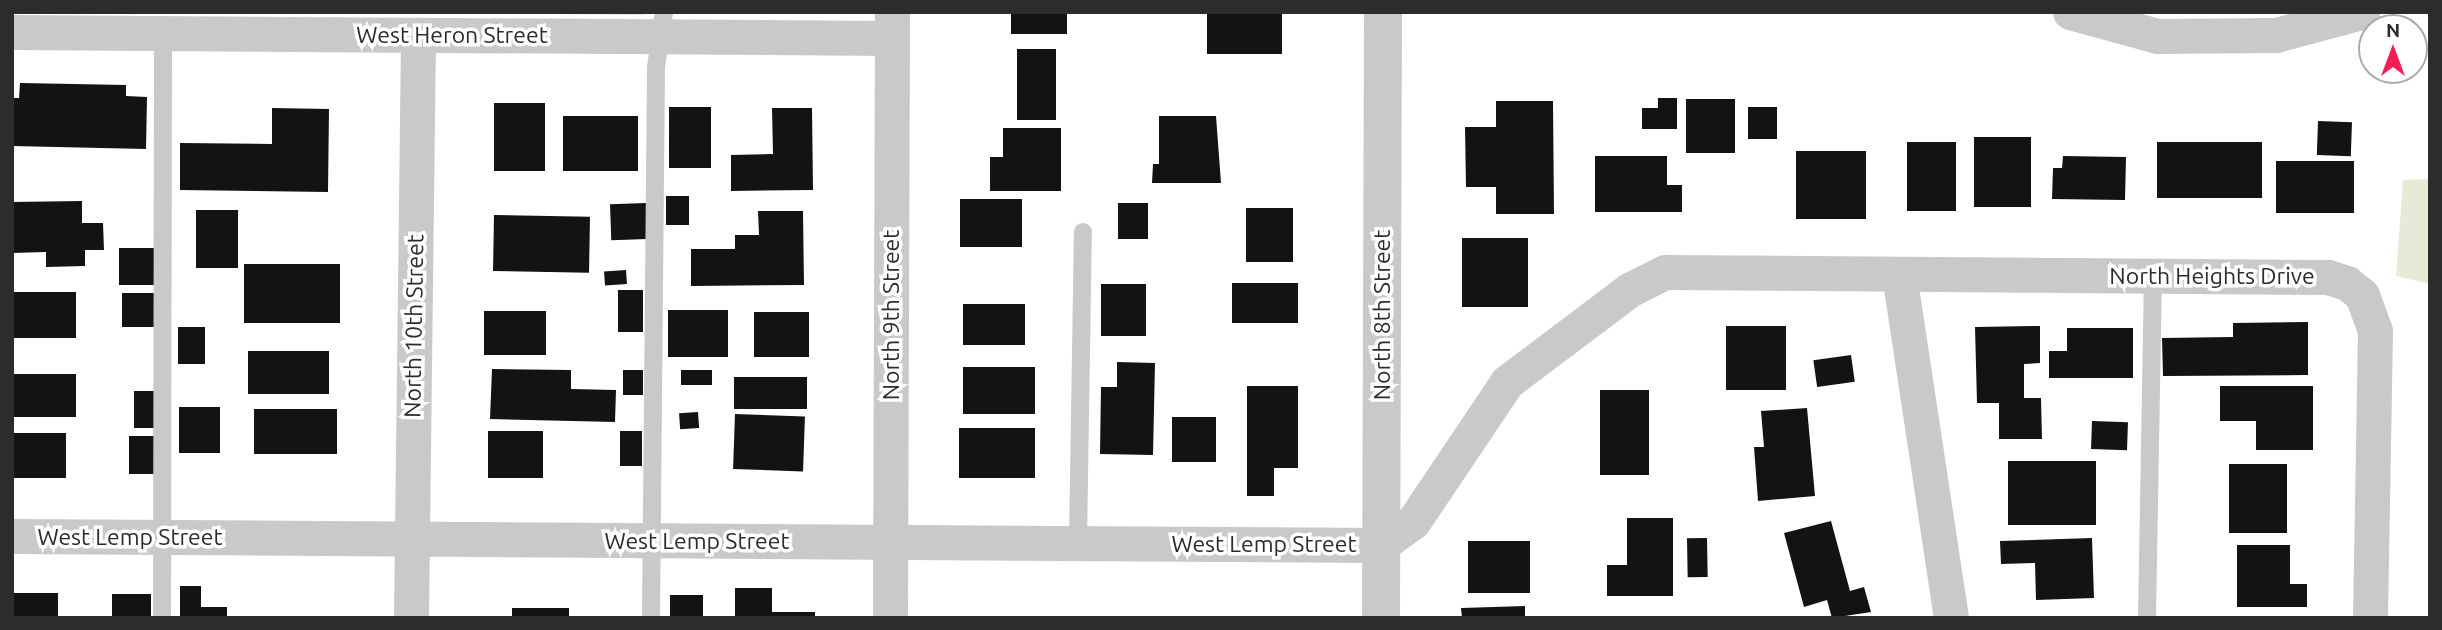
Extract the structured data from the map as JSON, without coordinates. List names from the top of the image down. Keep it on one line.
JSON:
{"streets":{"street":["West Heron Street","North Heights Drive","North 9th Street","North 8th Street","North 10th Street","West Lemp Street"]},"crossings":[["West Heron Street","North 9th Street"],["West Heron Street","North 10th Street"],["North Heights Drive","North 8th Street"],["North Heights Drive","West Lemp Street"],["North 9th Street","West Lemp Street"],["North 8th Street","West Lemp Street"],["North 10th Street","West Lemp Street"]],"north":"top"}
